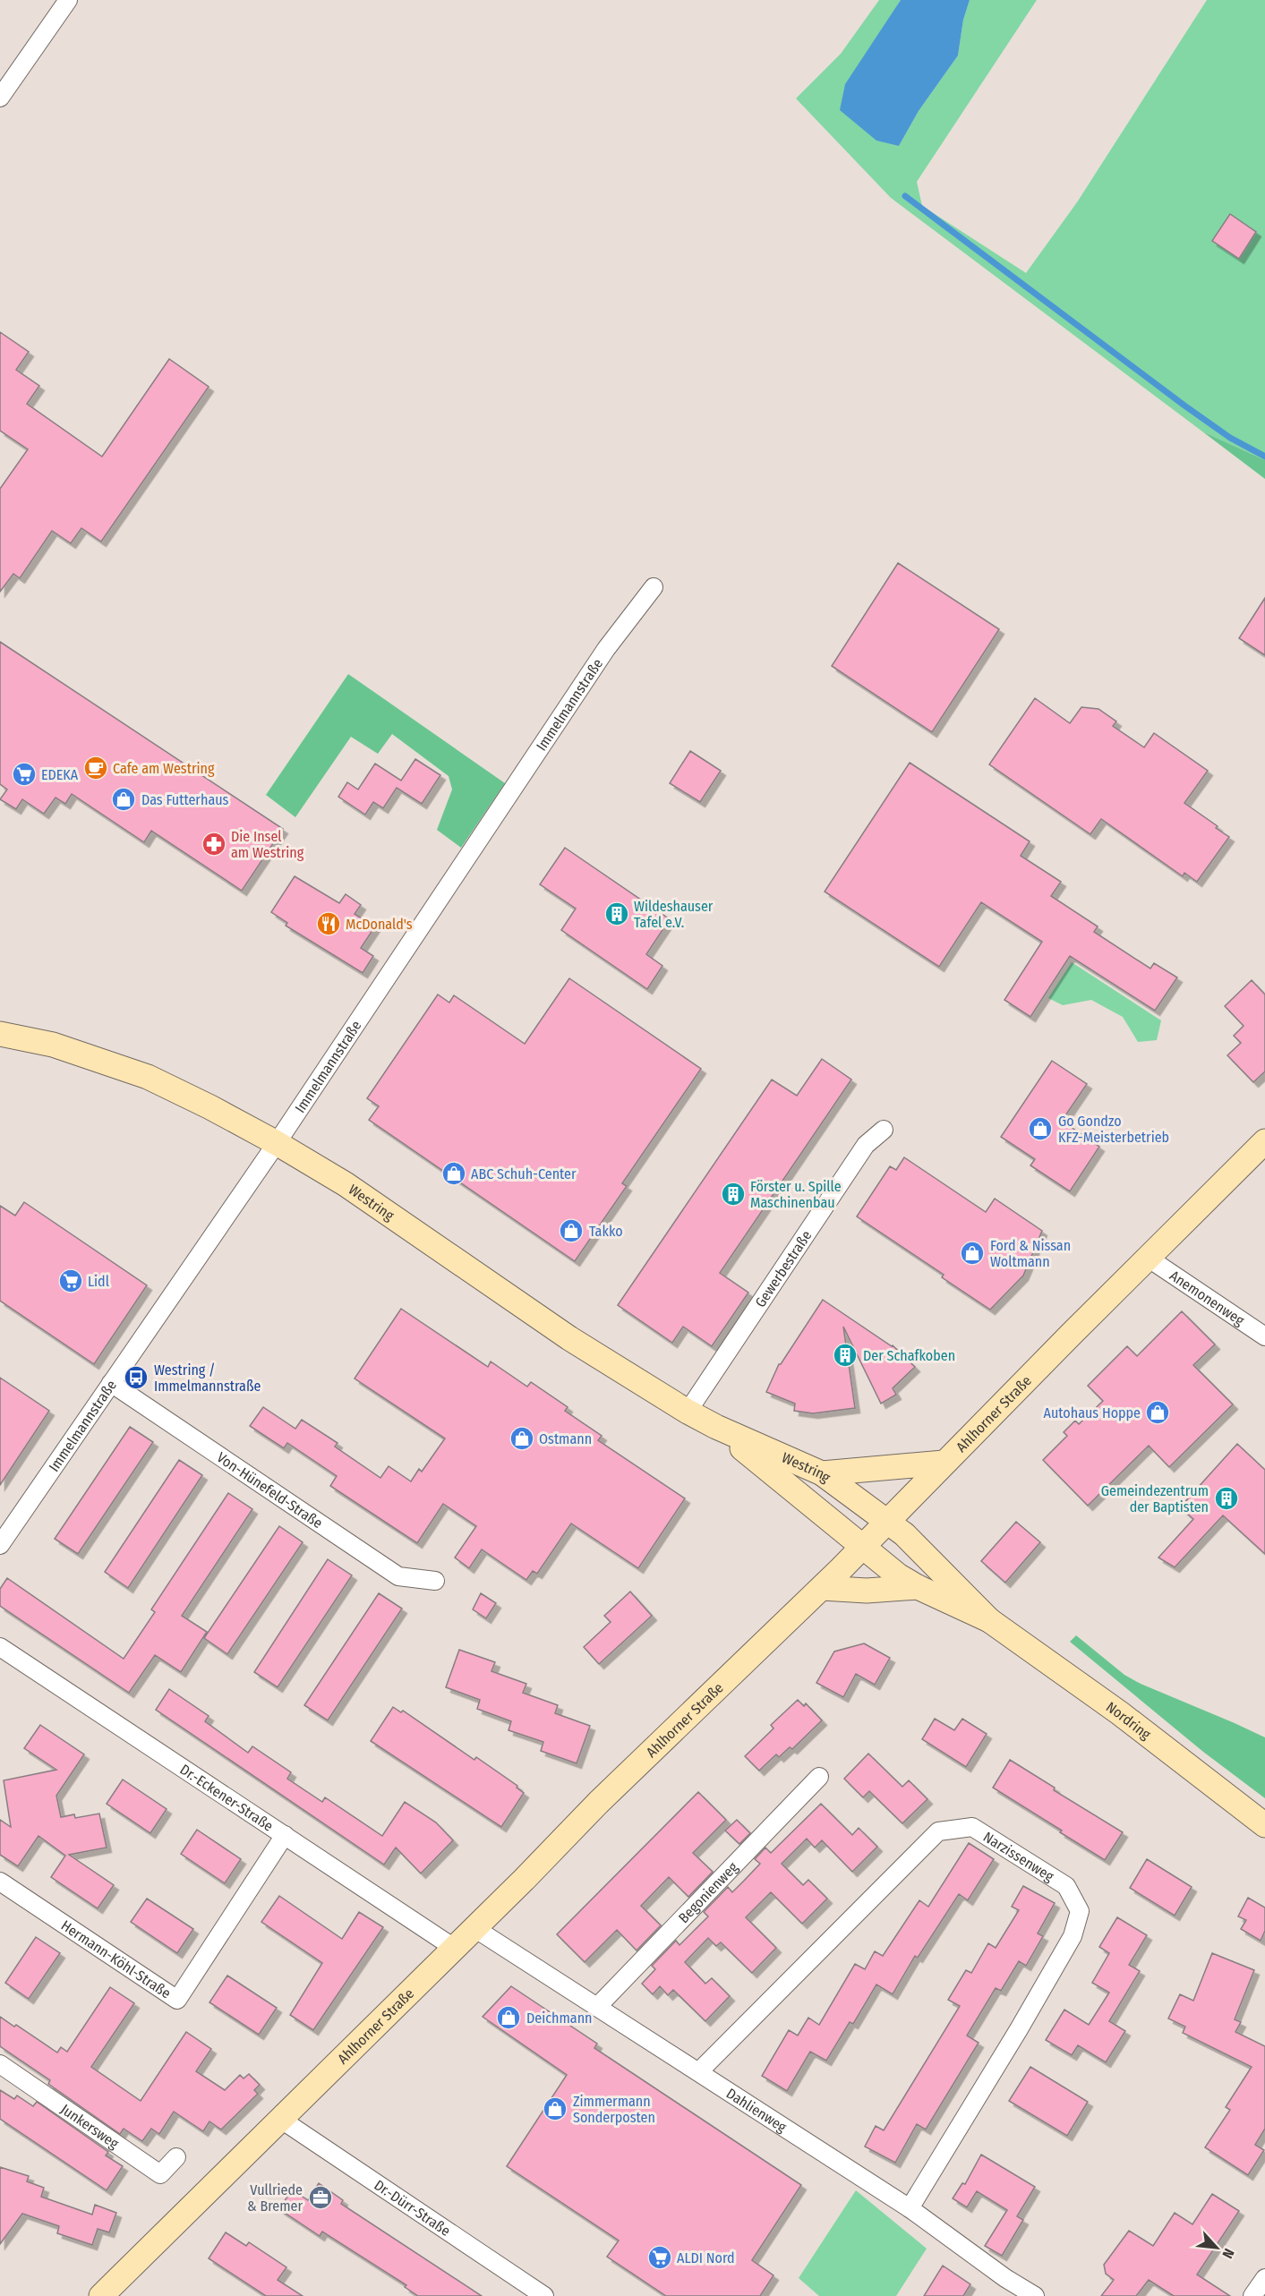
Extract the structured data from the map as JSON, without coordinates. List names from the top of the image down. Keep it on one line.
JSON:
{"streets":{"main road":["Westring","Ahlhorner Straße","Nordring"],"street":["Immelmannstraße","Gewerbestraße","Anemonenweg","Von-Hünefeld-Straße","Dr.-Eckener-Straße","Narzissenweg","Begonienweg","Hermann-Köhl-Straße","Dahlienweg","Junkersweg","Dr.-Dürr-Straße"]},"crossings":[["Immelmannstraße","Westring"],["Immelmannstraße","Von-Hünefeld-Straße"],["Westring","Gewerbestraße"],["Westring","Ahlhorner Straße"],["Westring","Nordring"],["Anemonenweg","Ahlhorner Straße"],["Ahlhorner Straße","Nordring"],["Ahlhorner Straße","Dr.-Eckener-Straße"],["Ahlhorner Straße","Dahlienweg"],["Ahlhorner Straße","Dr.-Dürr-Straße"],["Dr.-Eckener-Straße","Hermann-Köhl-Straße"],["Narzissenweg","Dahlienweg"],["Begonienweg","Dahlienweg"]],"places":{"cafe":["Cafe am Westring"],"supermarket":["EDEKA","Lidl","ALDI Nord"],"shop":["Das Futterhaus","Go Gondzo KFZ-Meisterbetrieb","ABC Schuh-Center","Takko","Ford & Nissan Woltmann","Autohaus Hoppe","Ostmann","Deichmann","Zimmermann Sonderposten"],"pharmacy":["Die Insel am Westring"],"building":["Wildeshauser Tafel e.V.","Förster u. Spille Maschinenbau","Der Schafkoben","Gemeindezentrum der Baptisten"],"restaurant":["McDonald's"],"bus stop":["Westring / Immelmannstraße"],"office":["Vullriede & Bremer"]},"north":"bottom right"}
